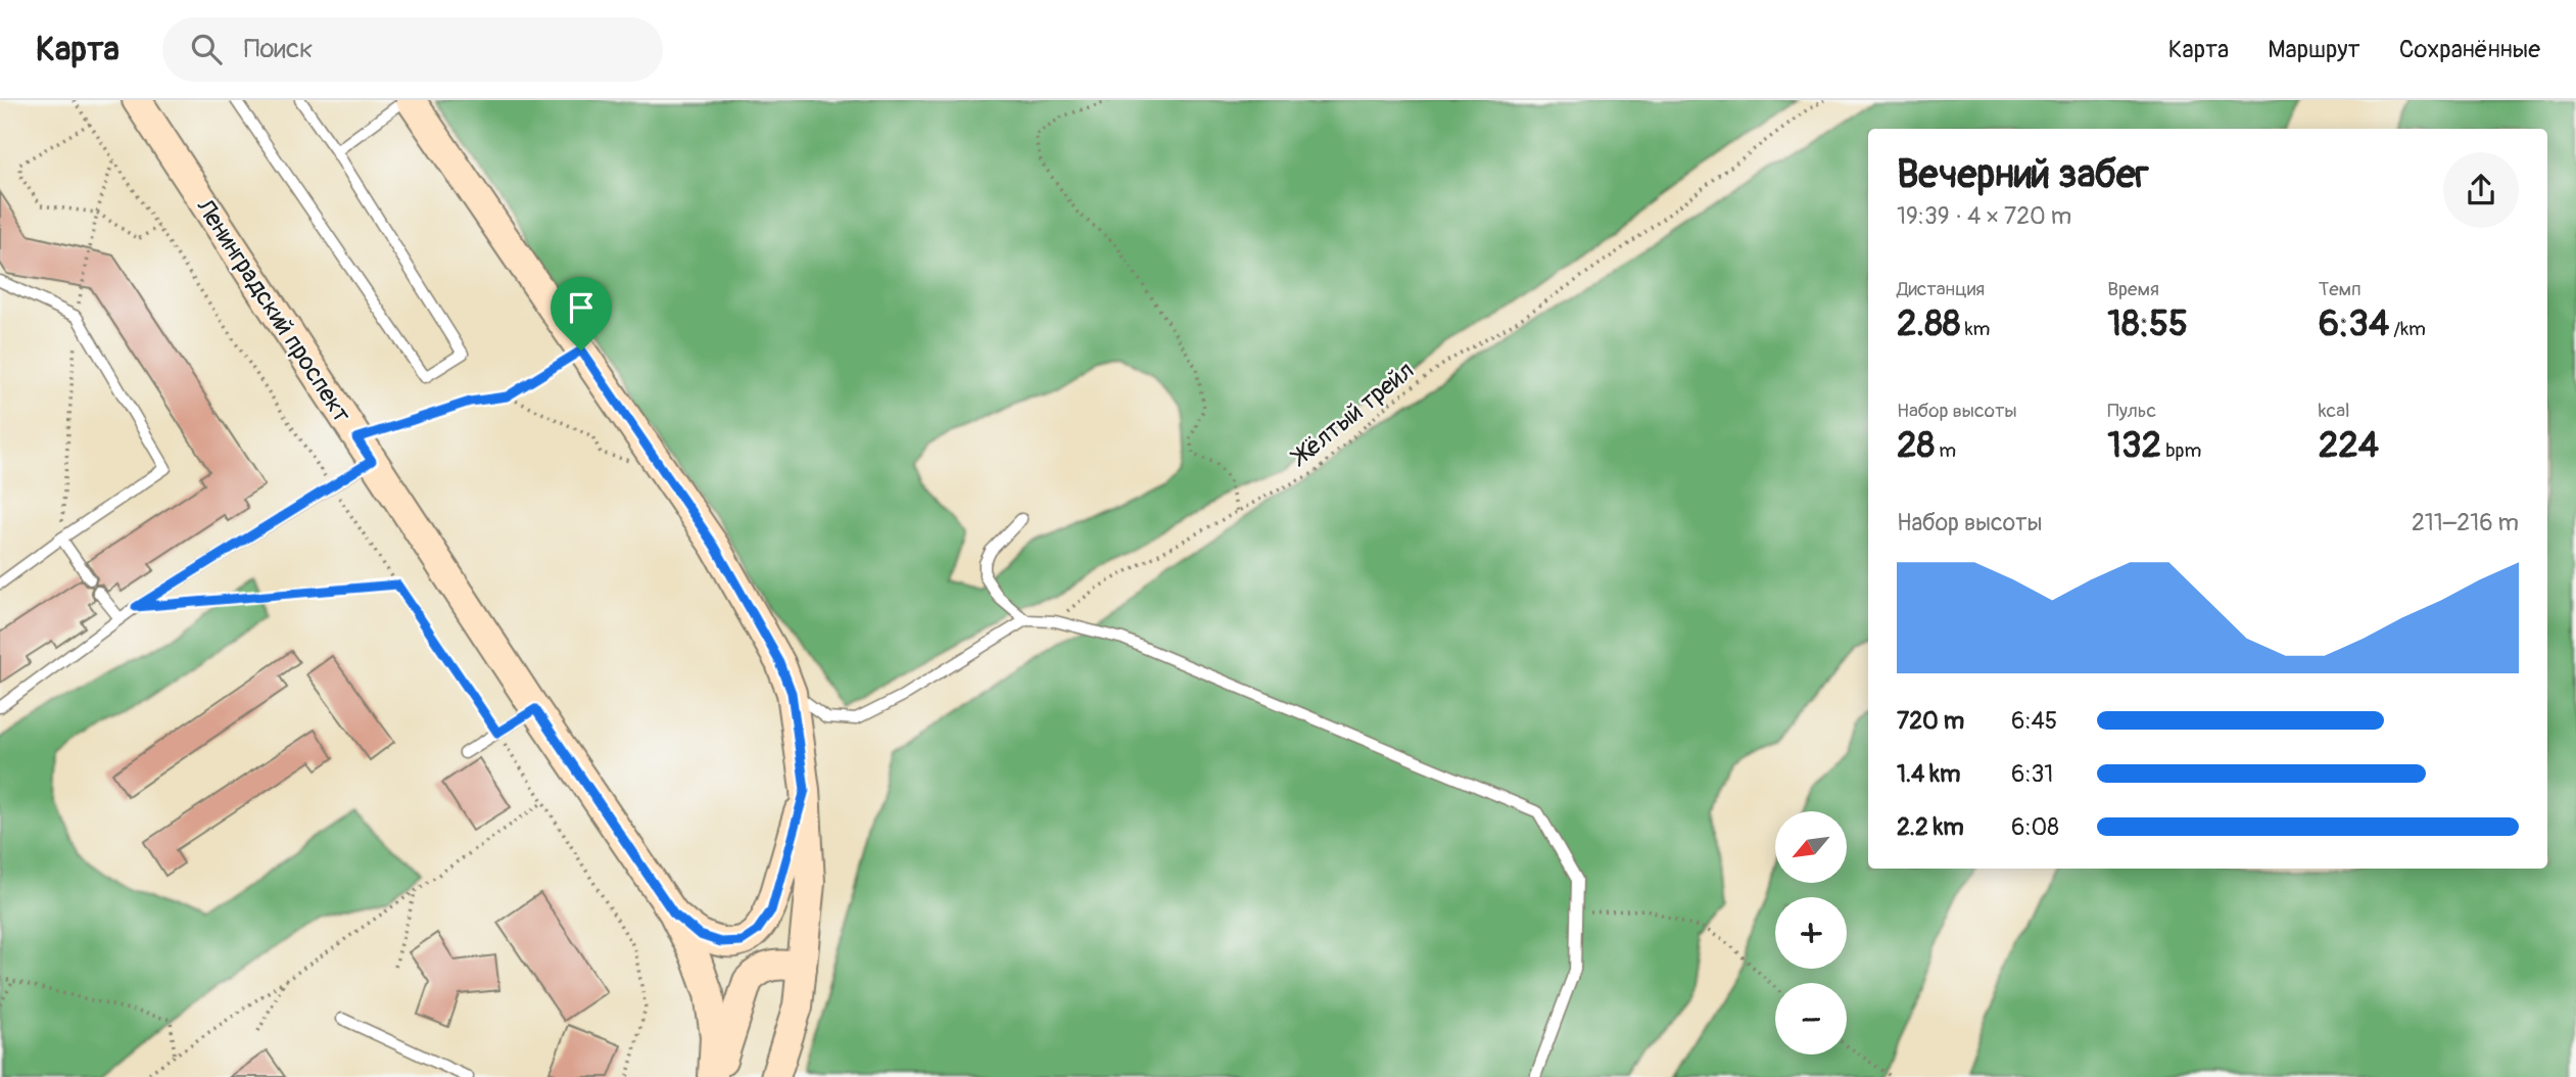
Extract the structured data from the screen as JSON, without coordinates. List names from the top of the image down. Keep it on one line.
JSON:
{"streets":{"main road":["Ленинградский проспект"],"path":["Жёлтый трейл"]},"north":"bottom left","page":{"header":"Карта","search":"Поиск","nav":["Карта","Маршрут","Сохранённые"],"heading":["Вечерний забег","19:39 · 4 × 720 m"],"stats":[["Дистанция","2.88 km"],["Время","18:55"],["Темп","6:34 /km"],["Набор высоты","28 m"],["Пульс","132 bpm"],["kcal","224"]],"chart":["Набор высоты","211–216 m"],"list":[{"name":"720 m","note":"6:45"},{"name":"1.4 km","note":"6:31"},{"name":"2.2 km","note":"6:08"}],"map_buttons":["+","−"]}}
